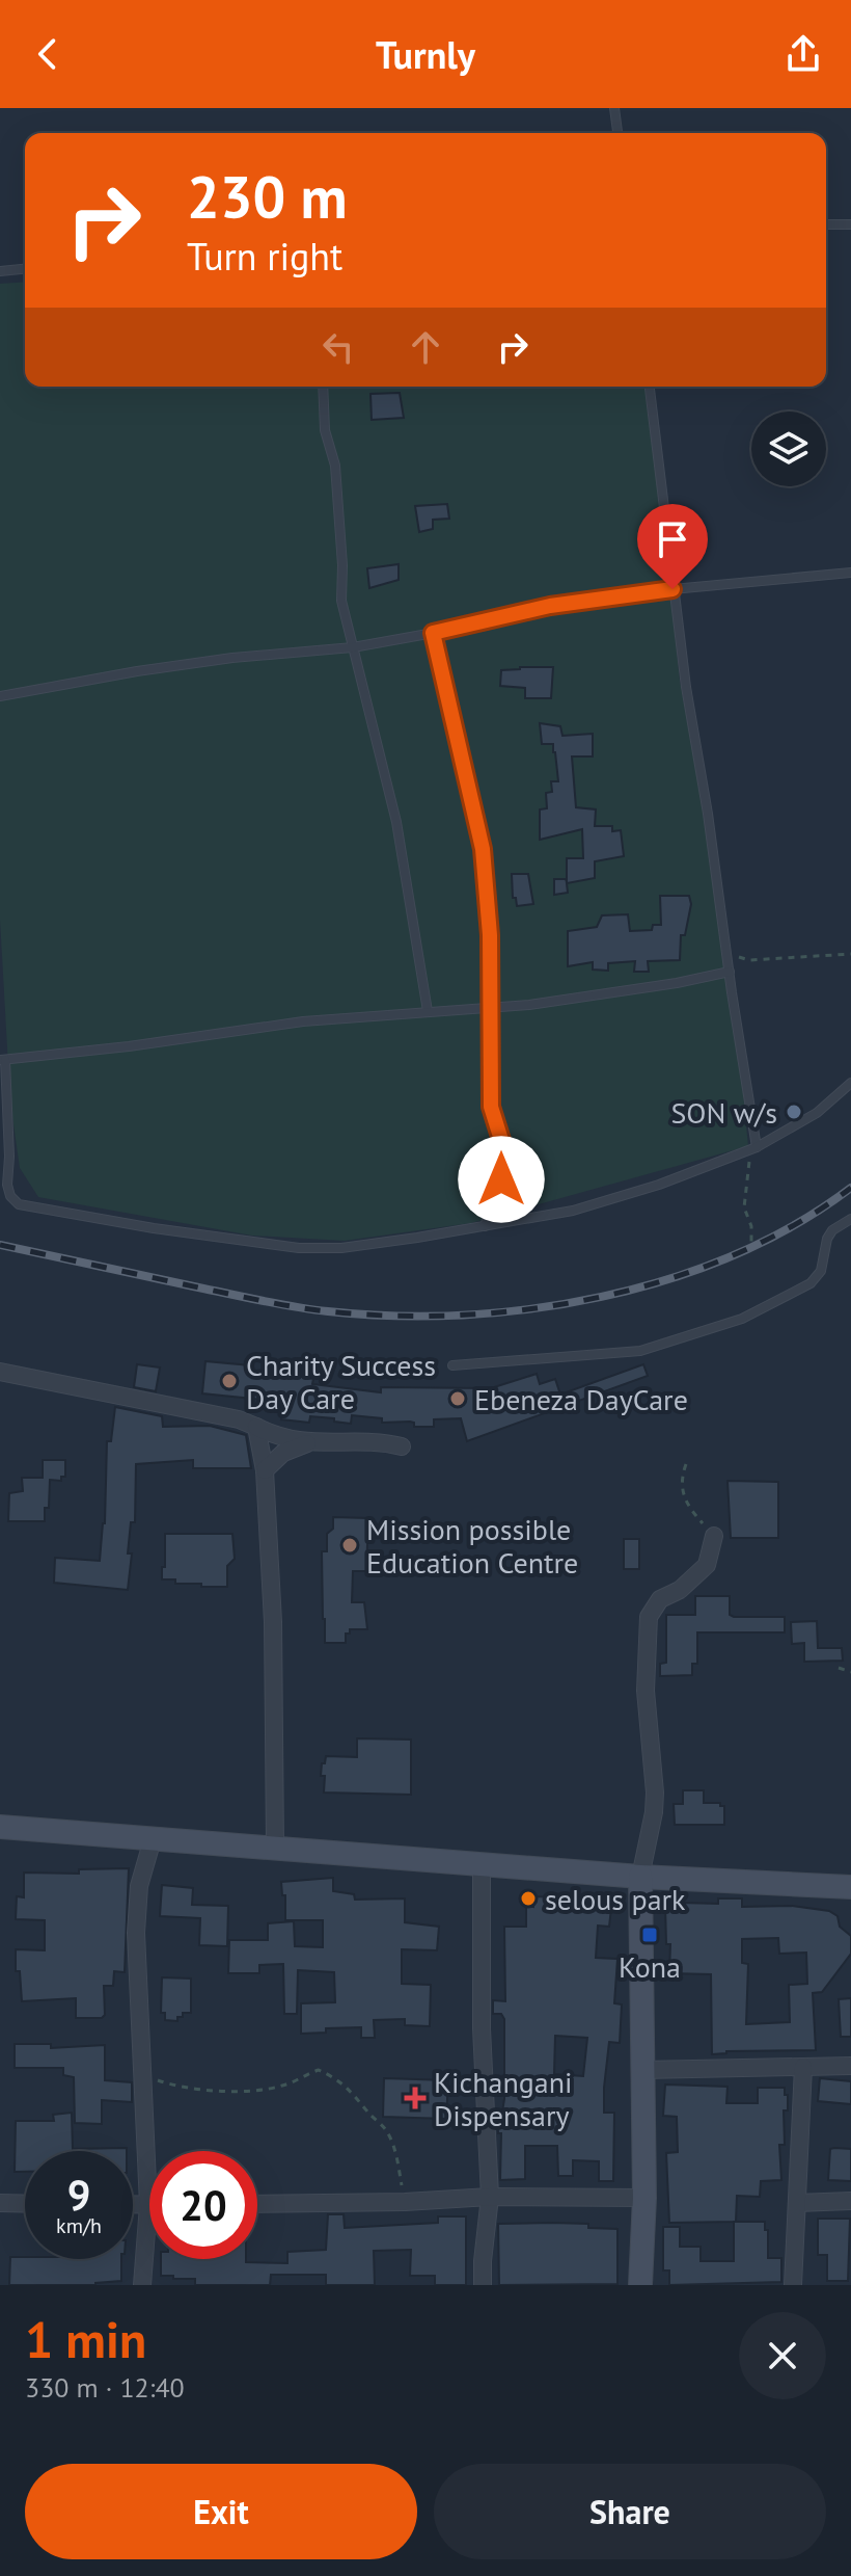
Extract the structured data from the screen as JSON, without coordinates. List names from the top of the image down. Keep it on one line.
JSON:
{"places":{"other":["SON w/s","Charity Success Day Care","Ebeneza DayCare","Mission possible Education Centre","selous park"],"transit":["Kona"],"health":["Kichangani Dispensary"]},"page":{"header":"Turnly","turn":["230 m","Turn right"],"speed":"9 km/h","limit":"20","heading":["1 min","330 m · 12:40"],"buttons":["Exit","Share"]}}
